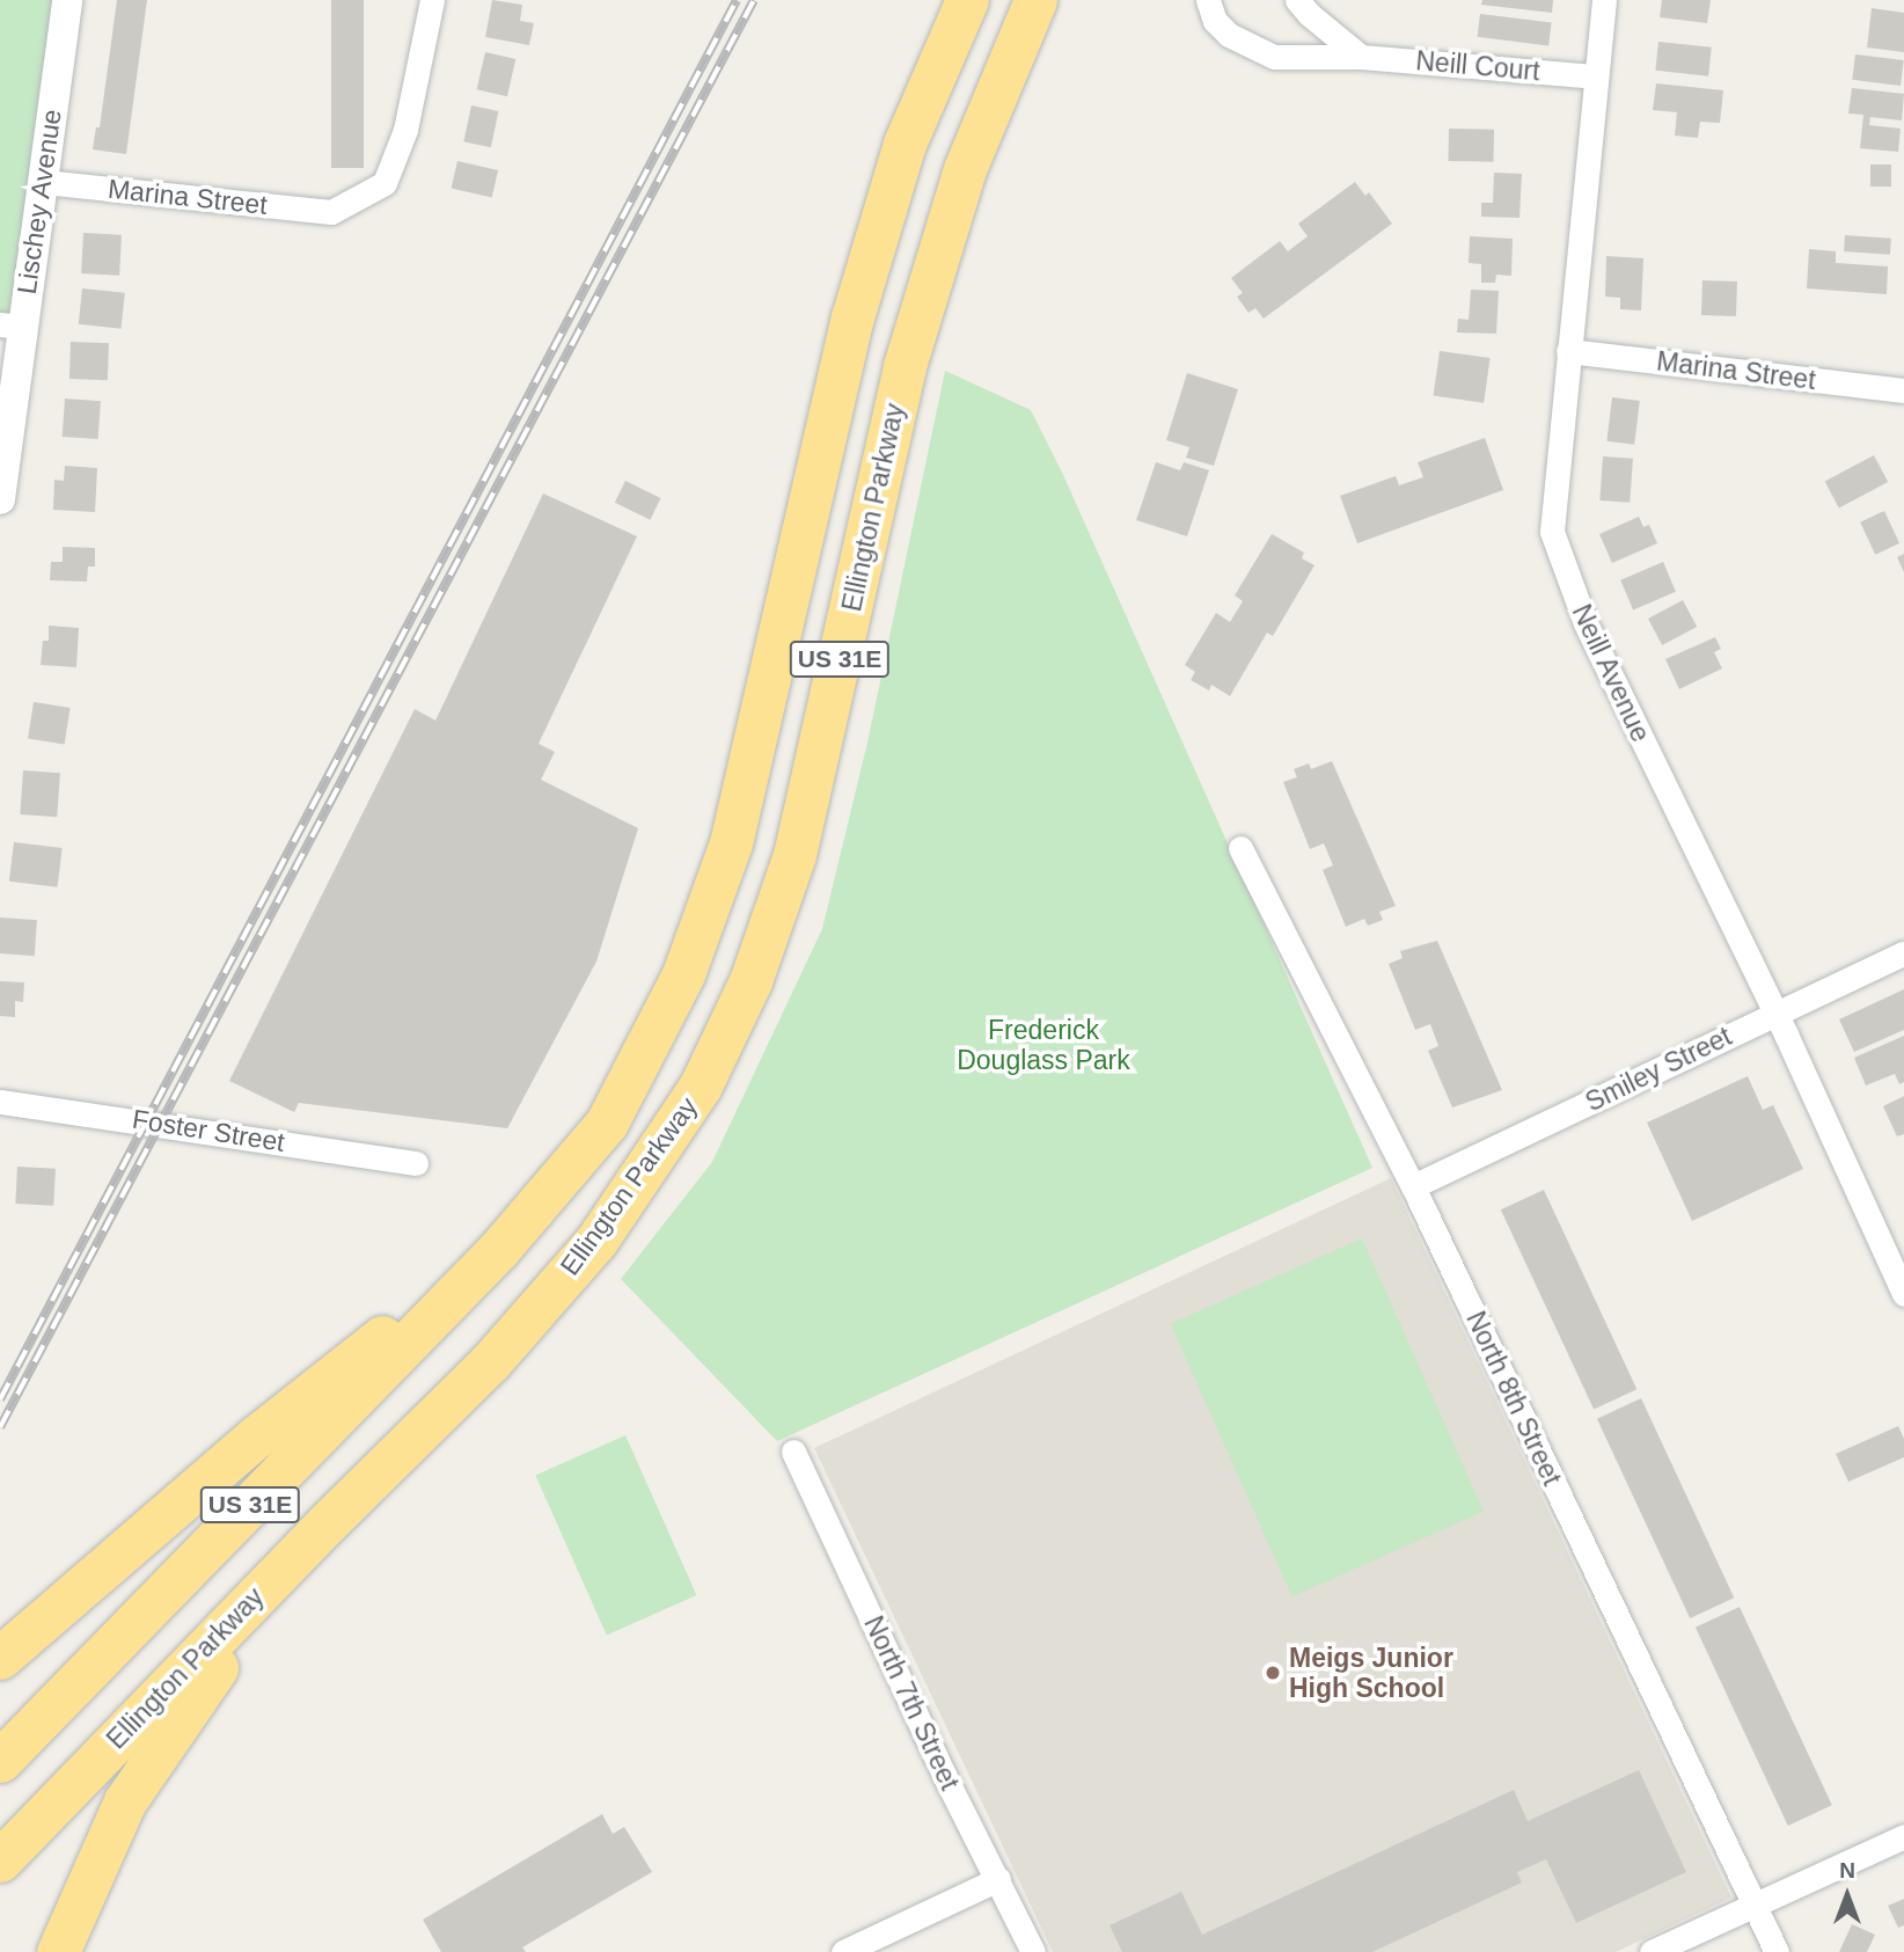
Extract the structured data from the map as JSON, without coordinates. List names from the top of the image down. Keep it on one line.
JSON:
{"streets":{"highway":["Ellington Parkway","US 31E"],"street":["Neill Court","Marina Street","Lischey Avenue","Neill Avenue","Smiley Street","Foster Street","North 8th Street","North 7th Street"]},"crossings":[["Neill Court","Neill Avenue"],["Marina Street","Lischey Avenue"],["Marina Street","Neill Avenue"],["Neill Avenue","Smiley Street"],["Smiley Street","North 8th Street"]],"parks":["Frederick Douglass Park"],"places":["Meigs Junior High School"],"north":"top"}
